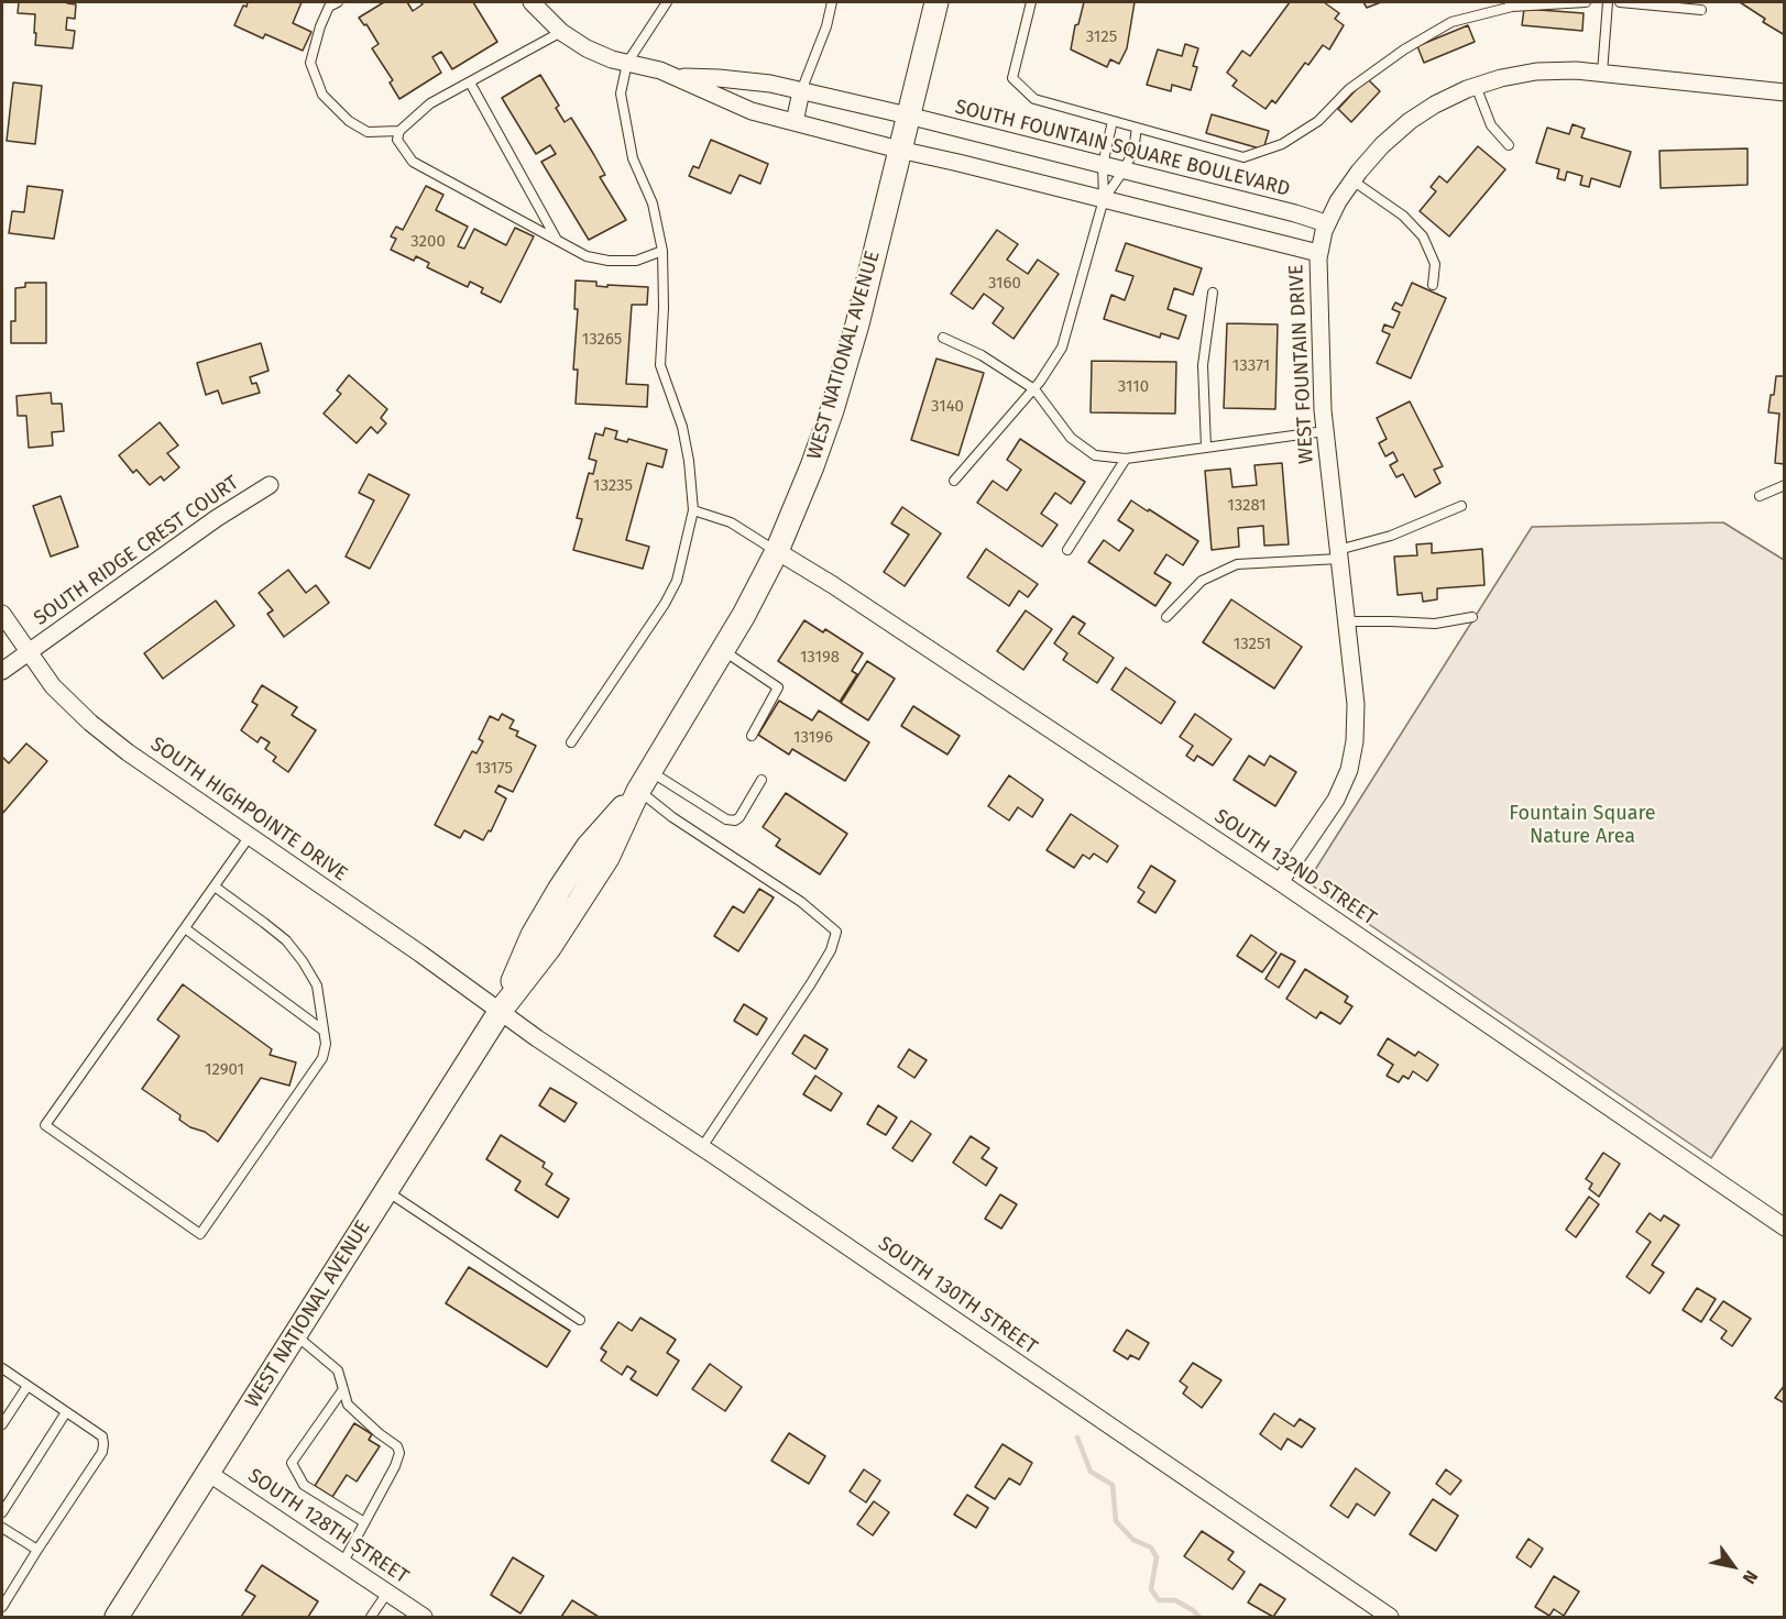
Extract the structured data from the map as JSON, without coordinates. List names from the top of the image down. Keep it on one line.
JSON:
{"streets":{"main road":["WEST NATIONAL AVENUE"],"street":["SOUTH FOUNTAIN SQUARE BOULEVARD","WEST FOUNTAIN DRIVE","SOUTH RIDGE CREST COURT","SOUTH HIGHPOINTE DRIVE","SOUTH 132ND STREET","SOUTH 130TH STREET","SOUTH 128TH STREET"]},"crossings":[["SOUTH FOUNTAIN SQUARE BOULEVARD","WEST NATIONAL AVENUE"],["SOUTH FOUNTAIN SQUARE BOULEVARD","WEST FOUNTAIN DRIVE"],["WEST NATIONAL AVENUE","SOUTH HIGHPOINTE DRIVE"],["WEST NATIONAL AVENUE","SOUTH 132ND STREET"],["WEST NATIONAL AVENUE","SOUTH 130TH STREET"],["WEST NATIONAL AVENUE","SOUTH 128TH STREET"],["WEST FOUNTAIN DRIVE","SOUTH 132ND STREET"],["SOUTH RIDGE CREST COURT","SOUTH HIGHPOINTE DRIVE"],["SOUTH HIGHPOINTE DRIVE","SOUTH 130TH STREET"]],"parks":["Fountain Square Nature Area"],"house_numbers":["3125","3200","3160","13265","13371","3110","3140","13235","13281","13251","13198","13196","13175","12901"],"north":"bottom right"}
